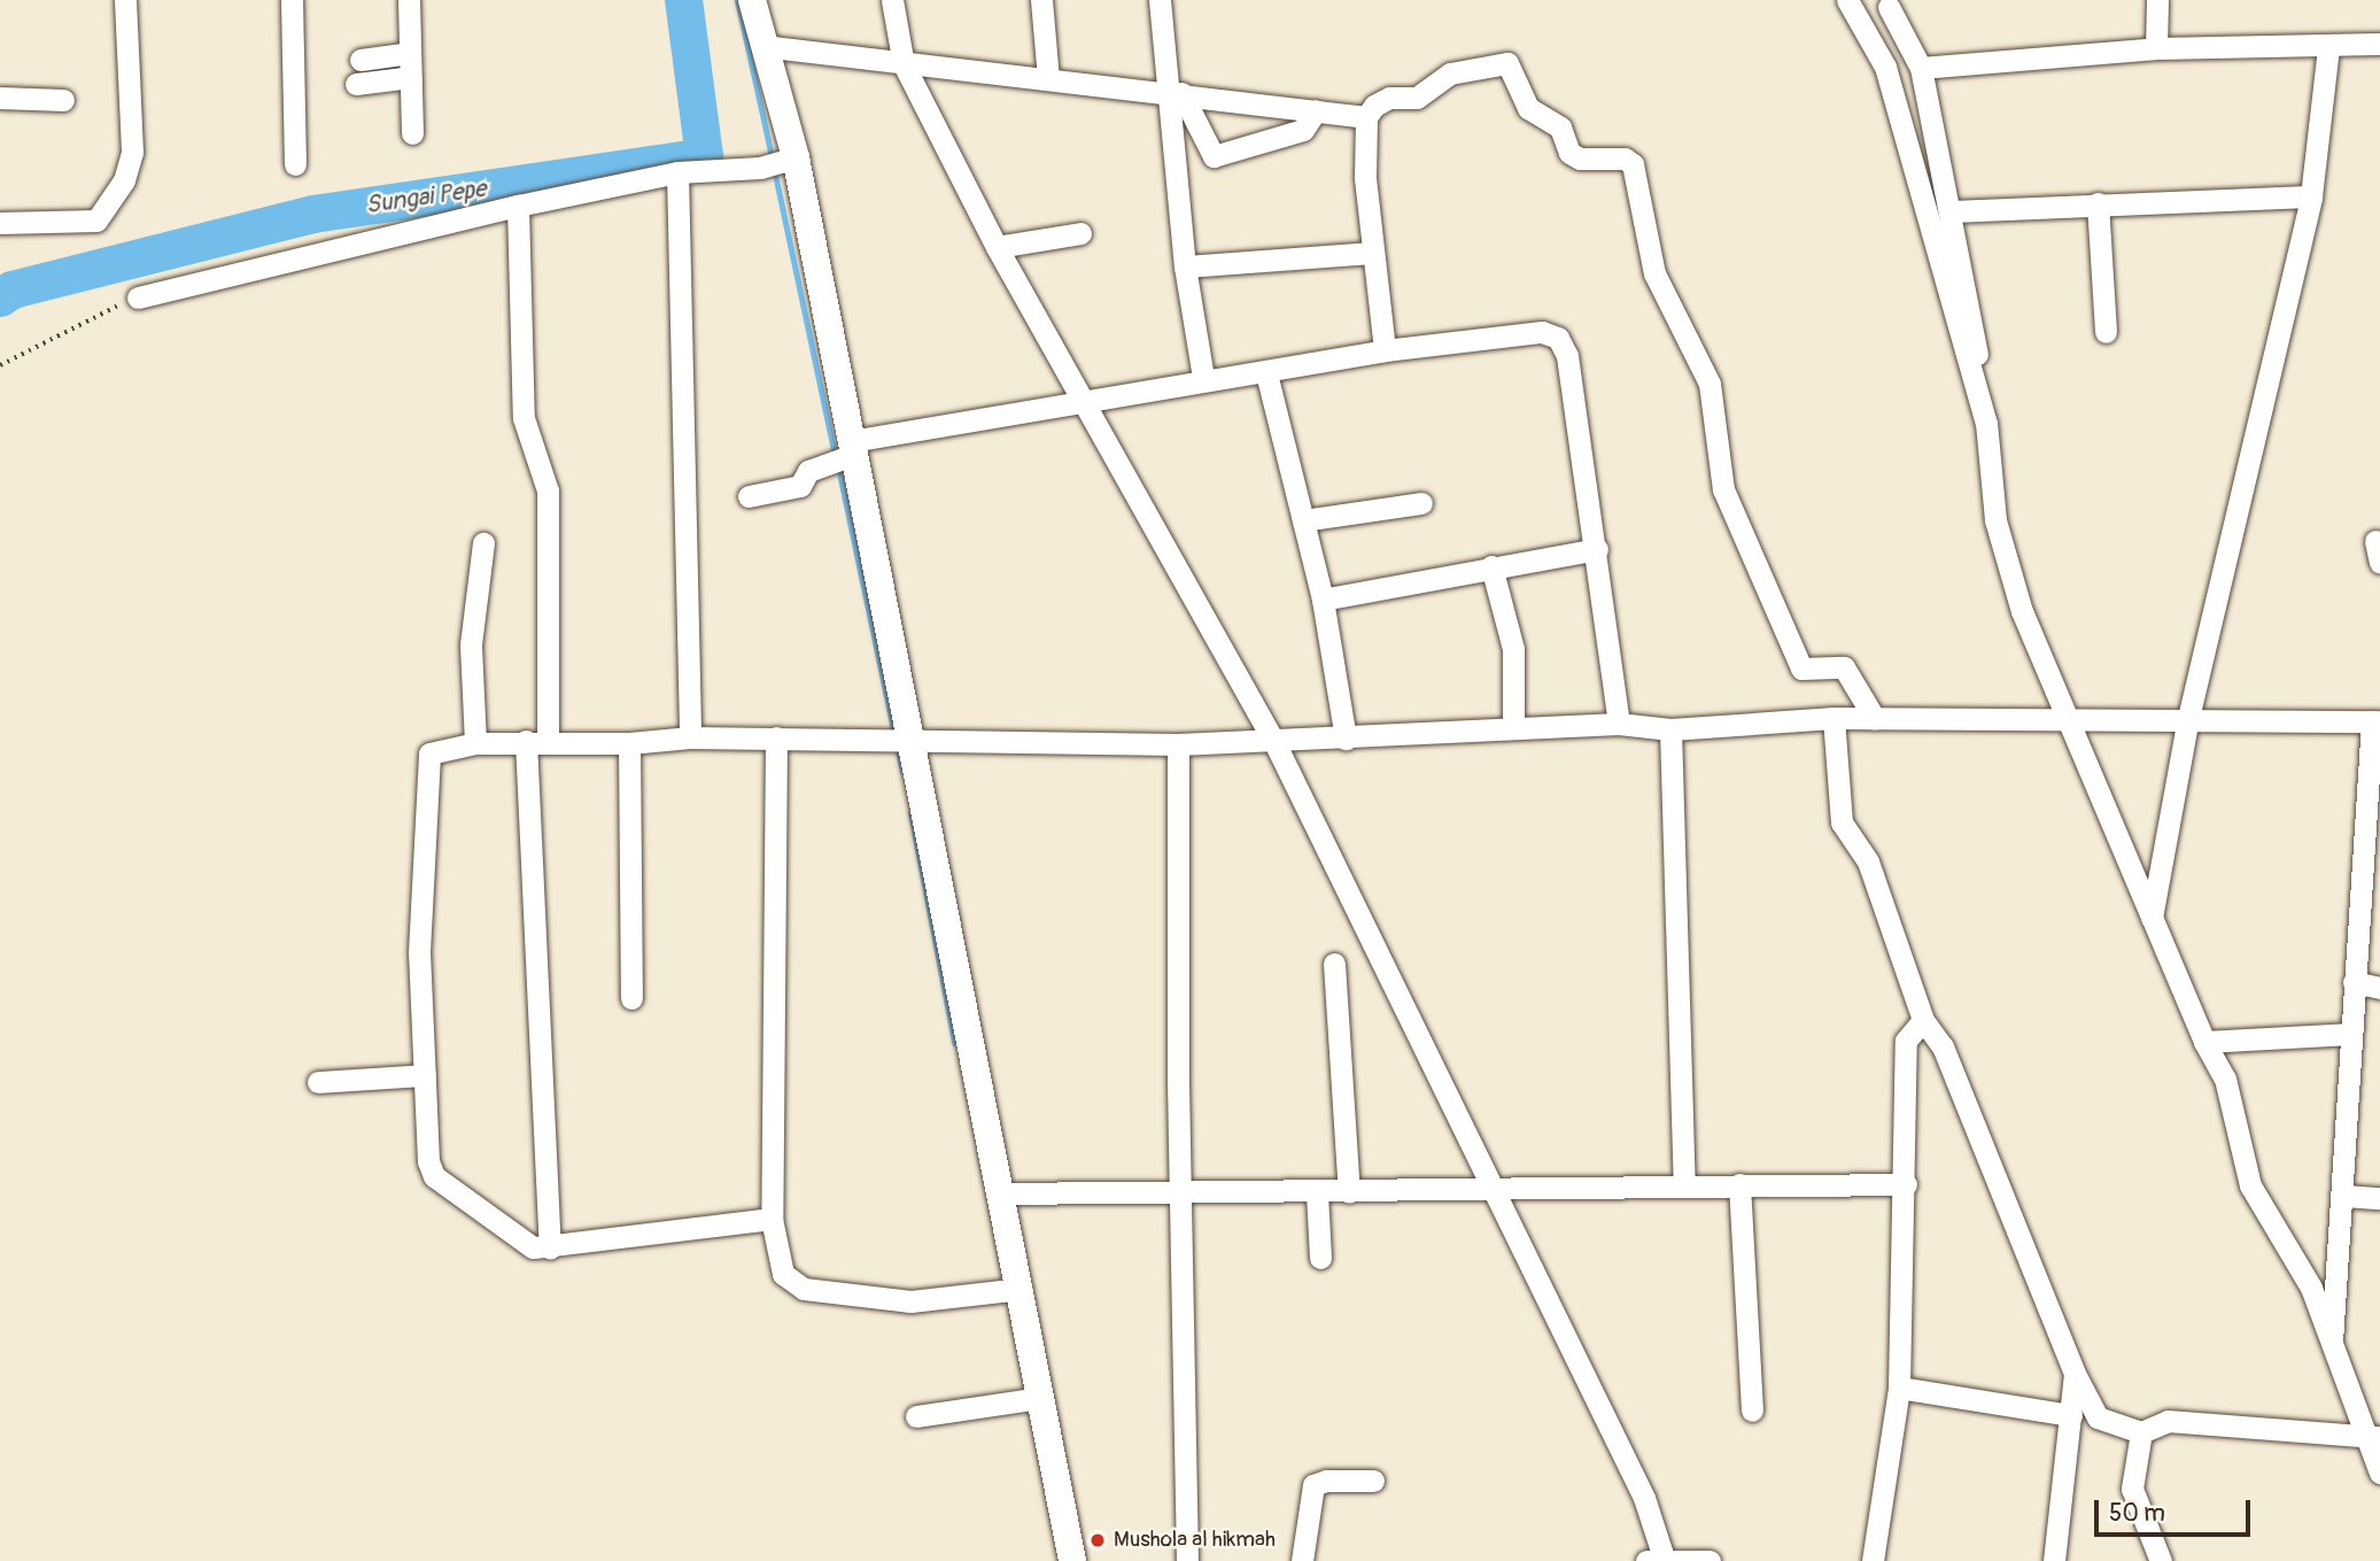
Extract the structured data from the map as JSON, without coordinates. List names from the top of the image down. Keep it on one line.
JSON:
{"water":["Sungai Pepe"],"places":["Mushola al hikmah"],"scale_bar":"50 m"}
